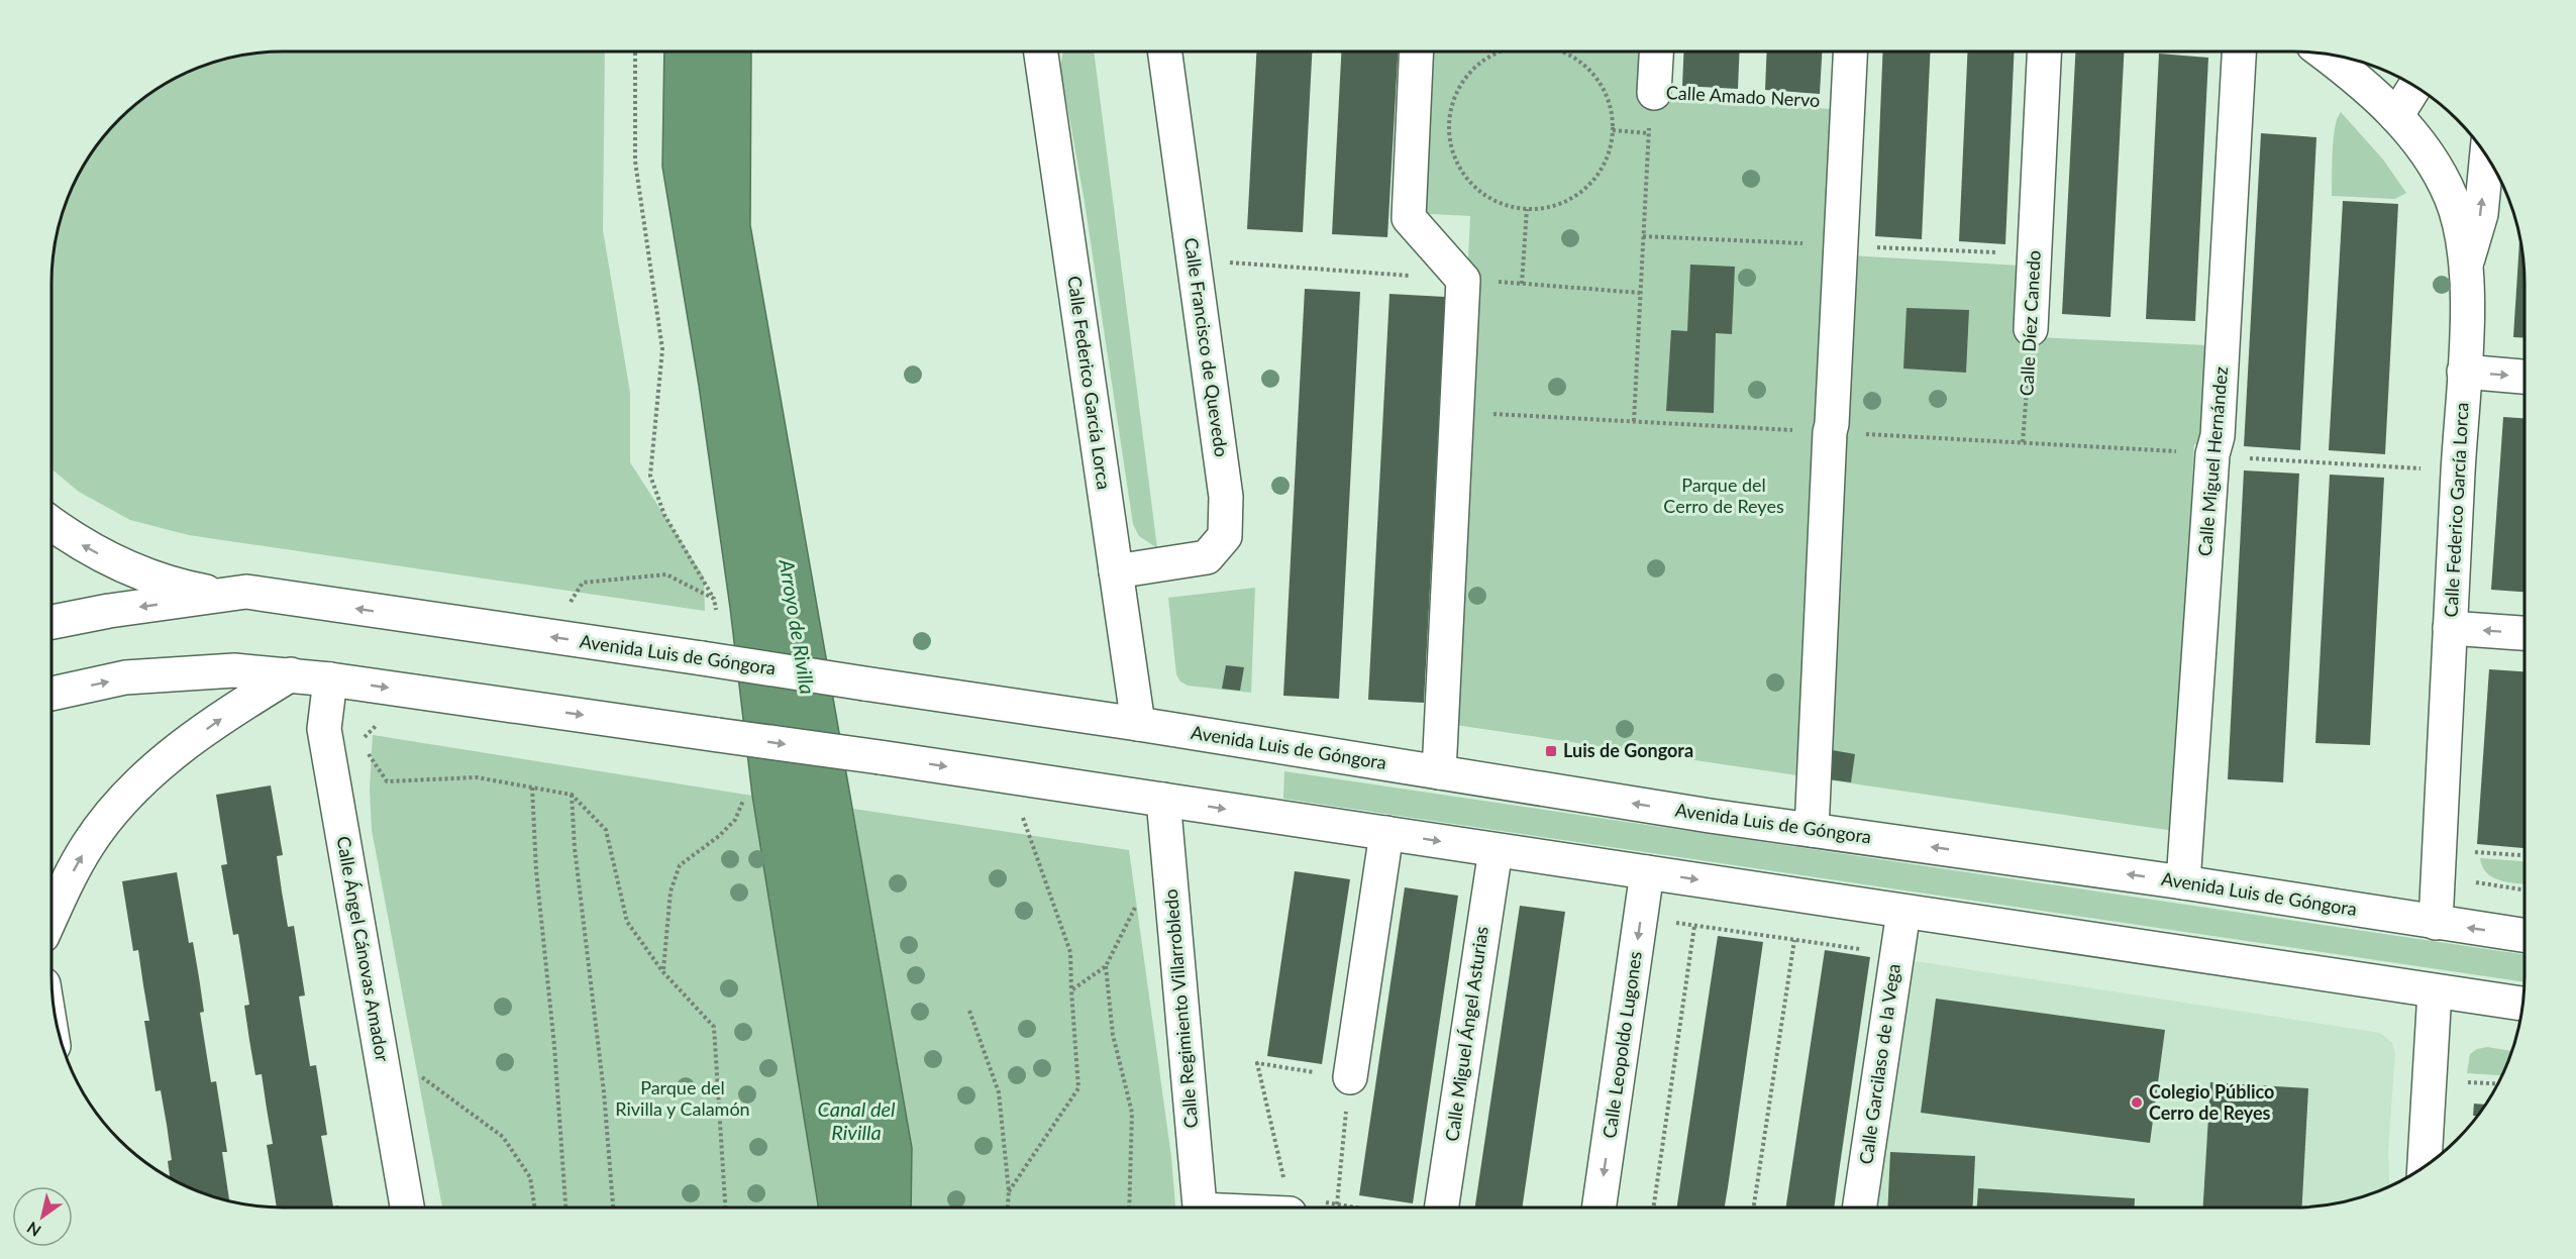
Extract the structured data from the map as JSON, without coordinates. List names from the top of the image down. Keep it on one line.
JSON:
{"streets":{"main road":["Calle Amado Nervo","Calle Díez Canedo","Calle Francisco de Quevedo","Calle Federico García Lorca","Calle Miguel Hernández","Avenida Luis de Góngora","Calle Ángel Cánovas Amador","Calle Regimiento Villarrobledo","Calle Miguel Ángel Asturias","Calle Leopoldo Lugones","Calle Garcilaso de la Vega"]},"crossings":[["Calle Francisco de Quevedo","Calle Federico García Lorca"],["Calle Federico García Lorca","Avenida Luis de Góngora"],["Calle Miguel Hernández","Avenida Luis de Góngora"]],"water":["Arroyo de Rivilla","Canal del Rivilla"],"parks":["Parque del Cerro de Reyes","Parque del Rivilla y Calamón"],"places":{"transit":["Luis de Gongora"],"other":["Colegio Público Cerro de Reyes"]},"north":"bottom left"}
